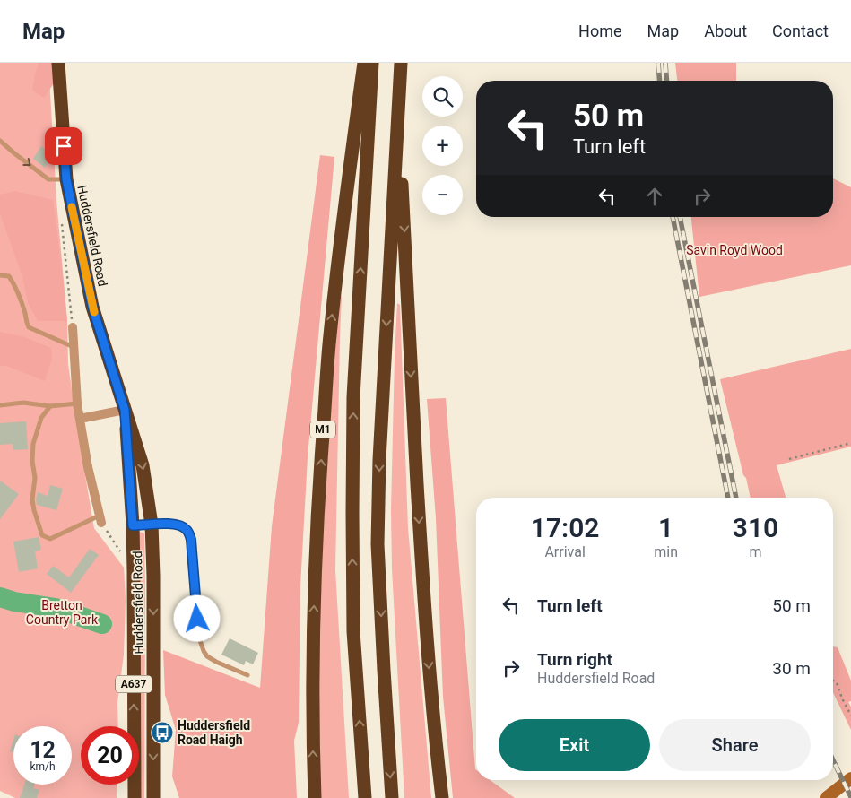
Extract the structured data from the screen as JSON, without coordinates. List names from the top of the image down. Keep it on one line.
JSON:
{"streets":{"highway":["Huddersfield Road","M1","A637"]},"parks":["Savin Royd Wood","Bretton Country Park"],"places":{"bus stop":["Huddersfield Road Haigh"]},"page":{"header":"Map","nav":["Home","Map","About","Contact"],"map_buttons":["+","−"],"turn":["50 m","Turn left"],"eta":["17:02","Arrival","1","min","310","m"],"list":[{"name":"Turn left","value":"50 m"},{"name":"Turn right","note":"Huddersfield Road","value":"30 m"}],"buttons":["Exit","Share"],"speed":"12 km/h","limit":"20"}}
